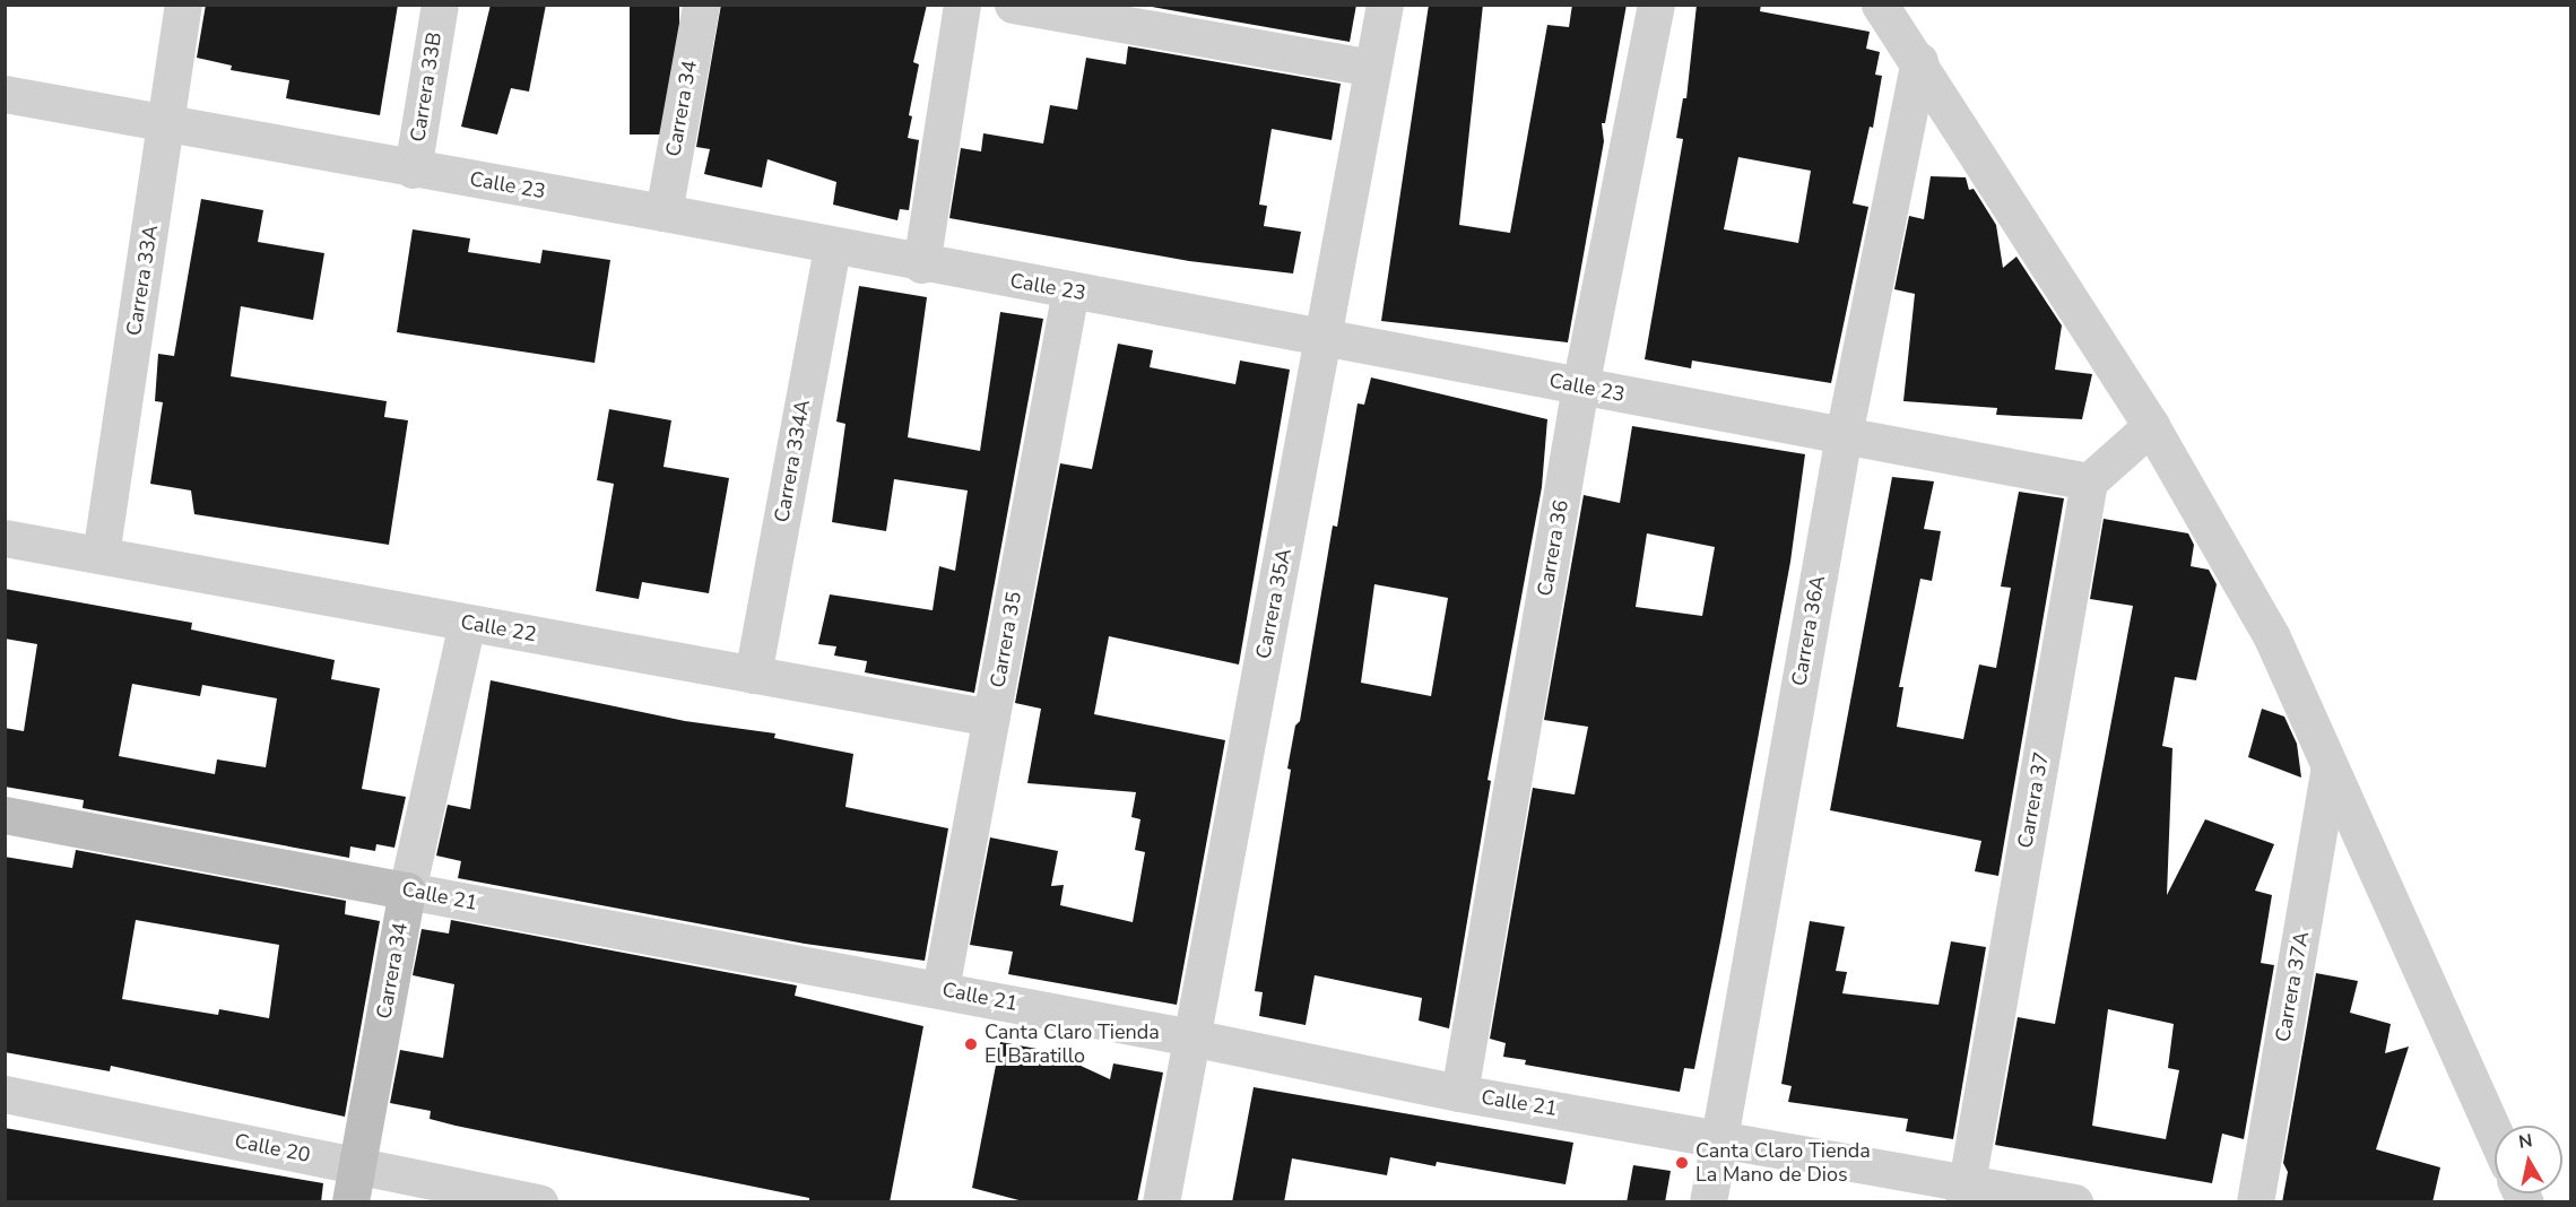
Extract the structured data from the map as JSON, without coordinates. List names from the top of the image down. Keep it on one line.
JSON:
{"streets":{"street":["Carrera 33B","Carrera 34","Calle 23","Carrera 33A","Carrera 334A","Carrera 36","Carrera 35A","Calle 22","Carrera 36A","Carrera 35","Carrera 37","Calle 21","Carrera 37A","Calle 20"]},"crossings":[["Carrera 33B","Calle 23"],["Carrera 34","Calle 23"],["Carrera 34","Calle 22"],["Carrera 34","Calle 21"],["Carrera 34","Calle 20"],["Calle 23","Carrera 33A"],["Calle 23","Carrera 334A"],["Calle 23","Carrera 36"],["Calle 23","Carrera 35A"],["Calle 23","Carrera 36A"],["Calle 23","Carrera 35"],["Calle 23","Carrera 37"],["Carrera 33A","Calle 22"],["Carrera 334A","Calle 22"],["Carrera 36","Calle 21"],["Carrera 35A","Calle 21"],["Calle 22","Carrera 35"],["Carrera 36A","Calle 21"],["Carrera 35","Calle 21"],["Carrera 37","Calle 21"]],"places":["Canta Claro Tienda El Baratillo","Canta Claro Tienda La Mano de Dios"],"north":"top"}
